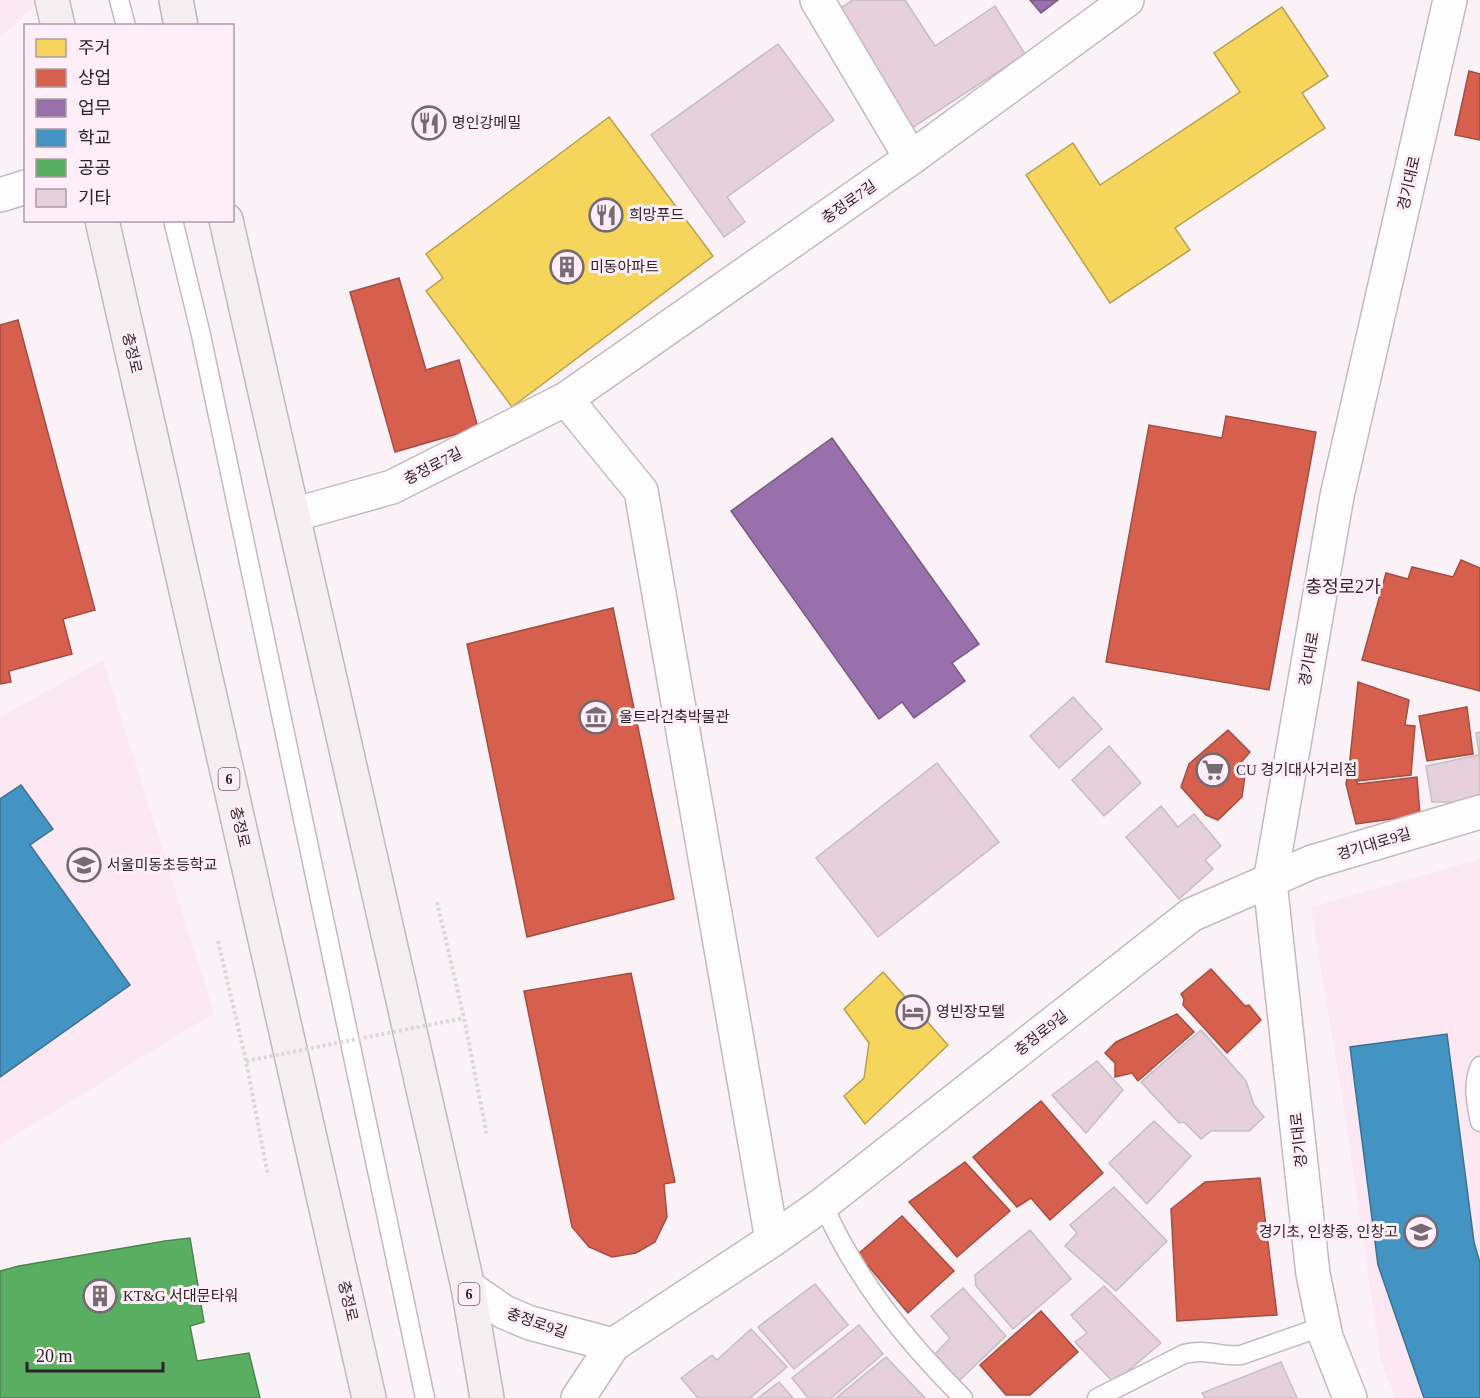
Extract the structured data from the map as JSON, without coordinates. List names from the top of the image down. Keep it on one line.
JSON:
{"streets":{"main road":["충정로","6"],"street":["경기대로","충정로7길","경기대로9길","충정로9길"]},"crossings":[["경기대로","경기대로9길"],["경기대로","충정로9길"],["충정로7길","6"],["6","충정로9길"],["경기대로9길","충정로9길"]],"districts":["충정로2가"],"places":{"restaurant":["명인강메밀","희망푸드"],"building":["미동아파트","KT&G 서대문타워"],"museum":["울트라건축박물관"],"supermarket":["CU 경기대사거리점"],"school or university":["서울미동초등학교","경기초, 인창중, 인창고"],"hotel":["영빈장모텔"]},"legend":["주거","상업","업무","학교","공공","기타"],"scale_bar":"20 m"}
